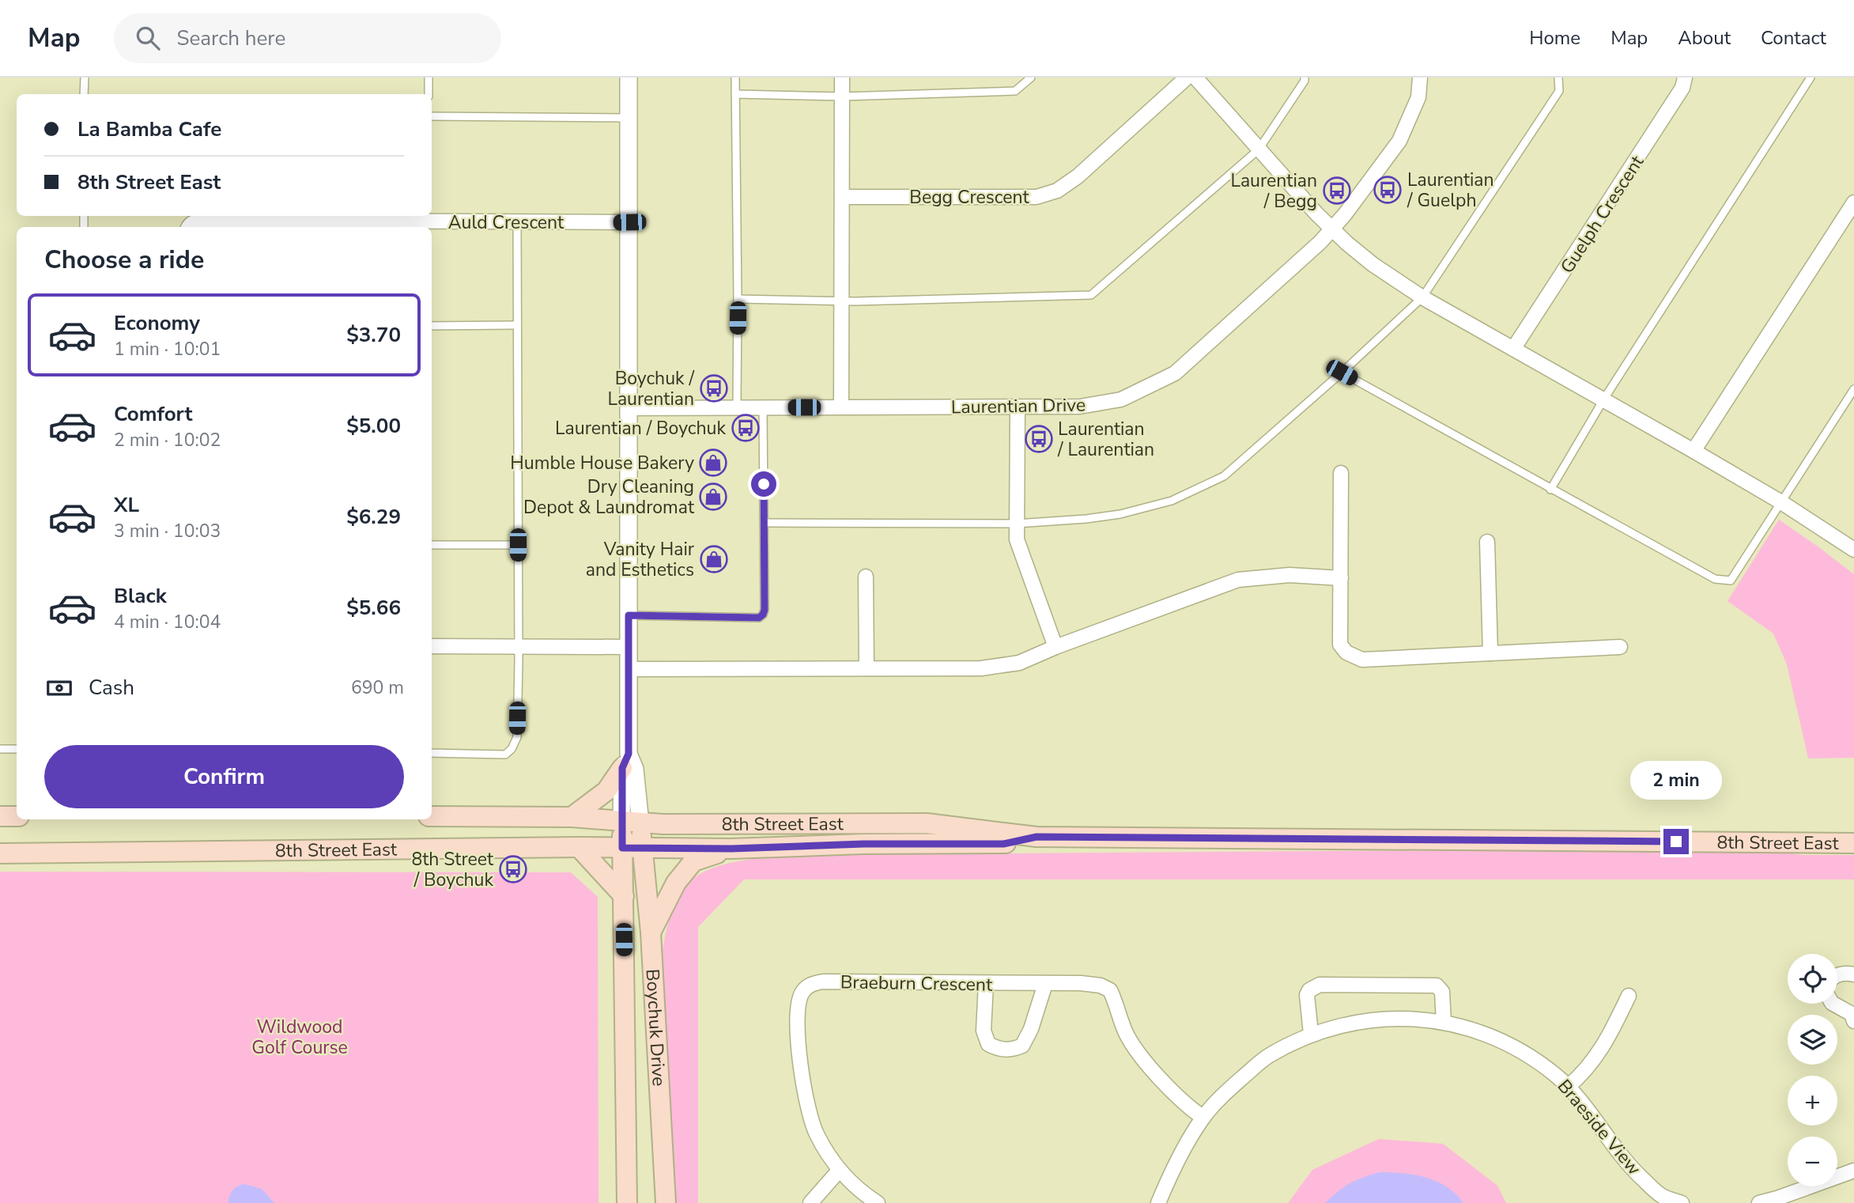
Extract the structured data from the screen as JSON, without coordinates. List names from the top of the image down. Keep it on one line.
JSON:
{"streets":{"main road":["8th Street East","Boychuk Drive"],"street":["Begg Crescent","Guelph Crescent","Auld Crescent","Laurentian Drive","Braeburn Crescent","Braeside View"]},"crossings":[["Auld Crescent","Boychuk Drive"],["Laurentian Drive","Boychuk Drive"],["8th Street East","Boychuk Drive"],["Braeburn Crescent","Braeside View"]],"parks":["Wildwood Golf Course"],"places":{"bus stop":["Laurentian / Guelph","Laurentian / Begg","Boychuk / Laurentian","Laurentian / Boychuk","Laurentian / Laurentian","8th Street / Boychuk"],"shop":["Humble House Bakery","Dry Cleaning Depot & Laundromat","Vanity Hair and Esthetics"]},"page":{"header":"Map","search":"Search here","nav":["Home","Map","About","Contact"],"banner":["La Bamba Cafe","8th Street East"],"heading":"Choose a ride","list":[{"name":"Economy","note":"1 min · 10:01","value":"$3.70"},{"name":"Comfort","note":"2 min · 10:02","value":"$5.00"},{"name":"XL","note":"3 min · 10:03","value":"$6.29"},{"name":"Black","note":"4 min · 10:04","value":"$5.66"}],"pay":["Cash","690 m"],"buttons":"Confirm","bubble":"2 min","map_buttons":["+","−"]}}
